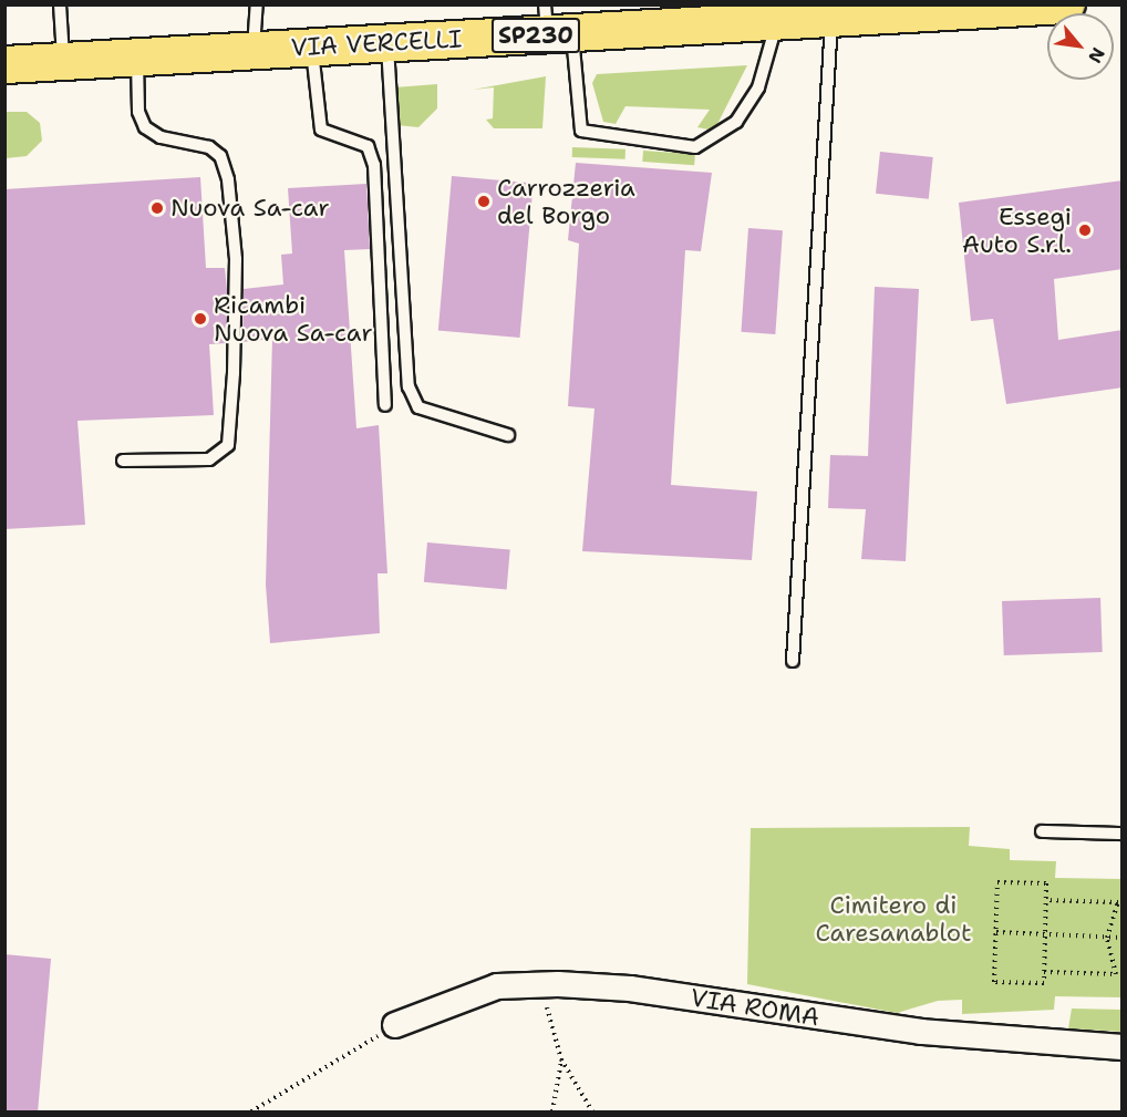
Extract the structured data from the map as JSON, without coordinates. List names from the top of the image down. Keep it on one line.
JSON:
{"streets":{"main road":["SP230","VIA VERCELLI"],"street":["VIA ROMA"]},"parks":["Cimitero di Caresanablot"],"places":["Carrozzeria del Borgo","Nuova Sa-car","Essegi Auto S.r.l.","Ricambi Nuova Sa-car"],"north":"bottom right"}
